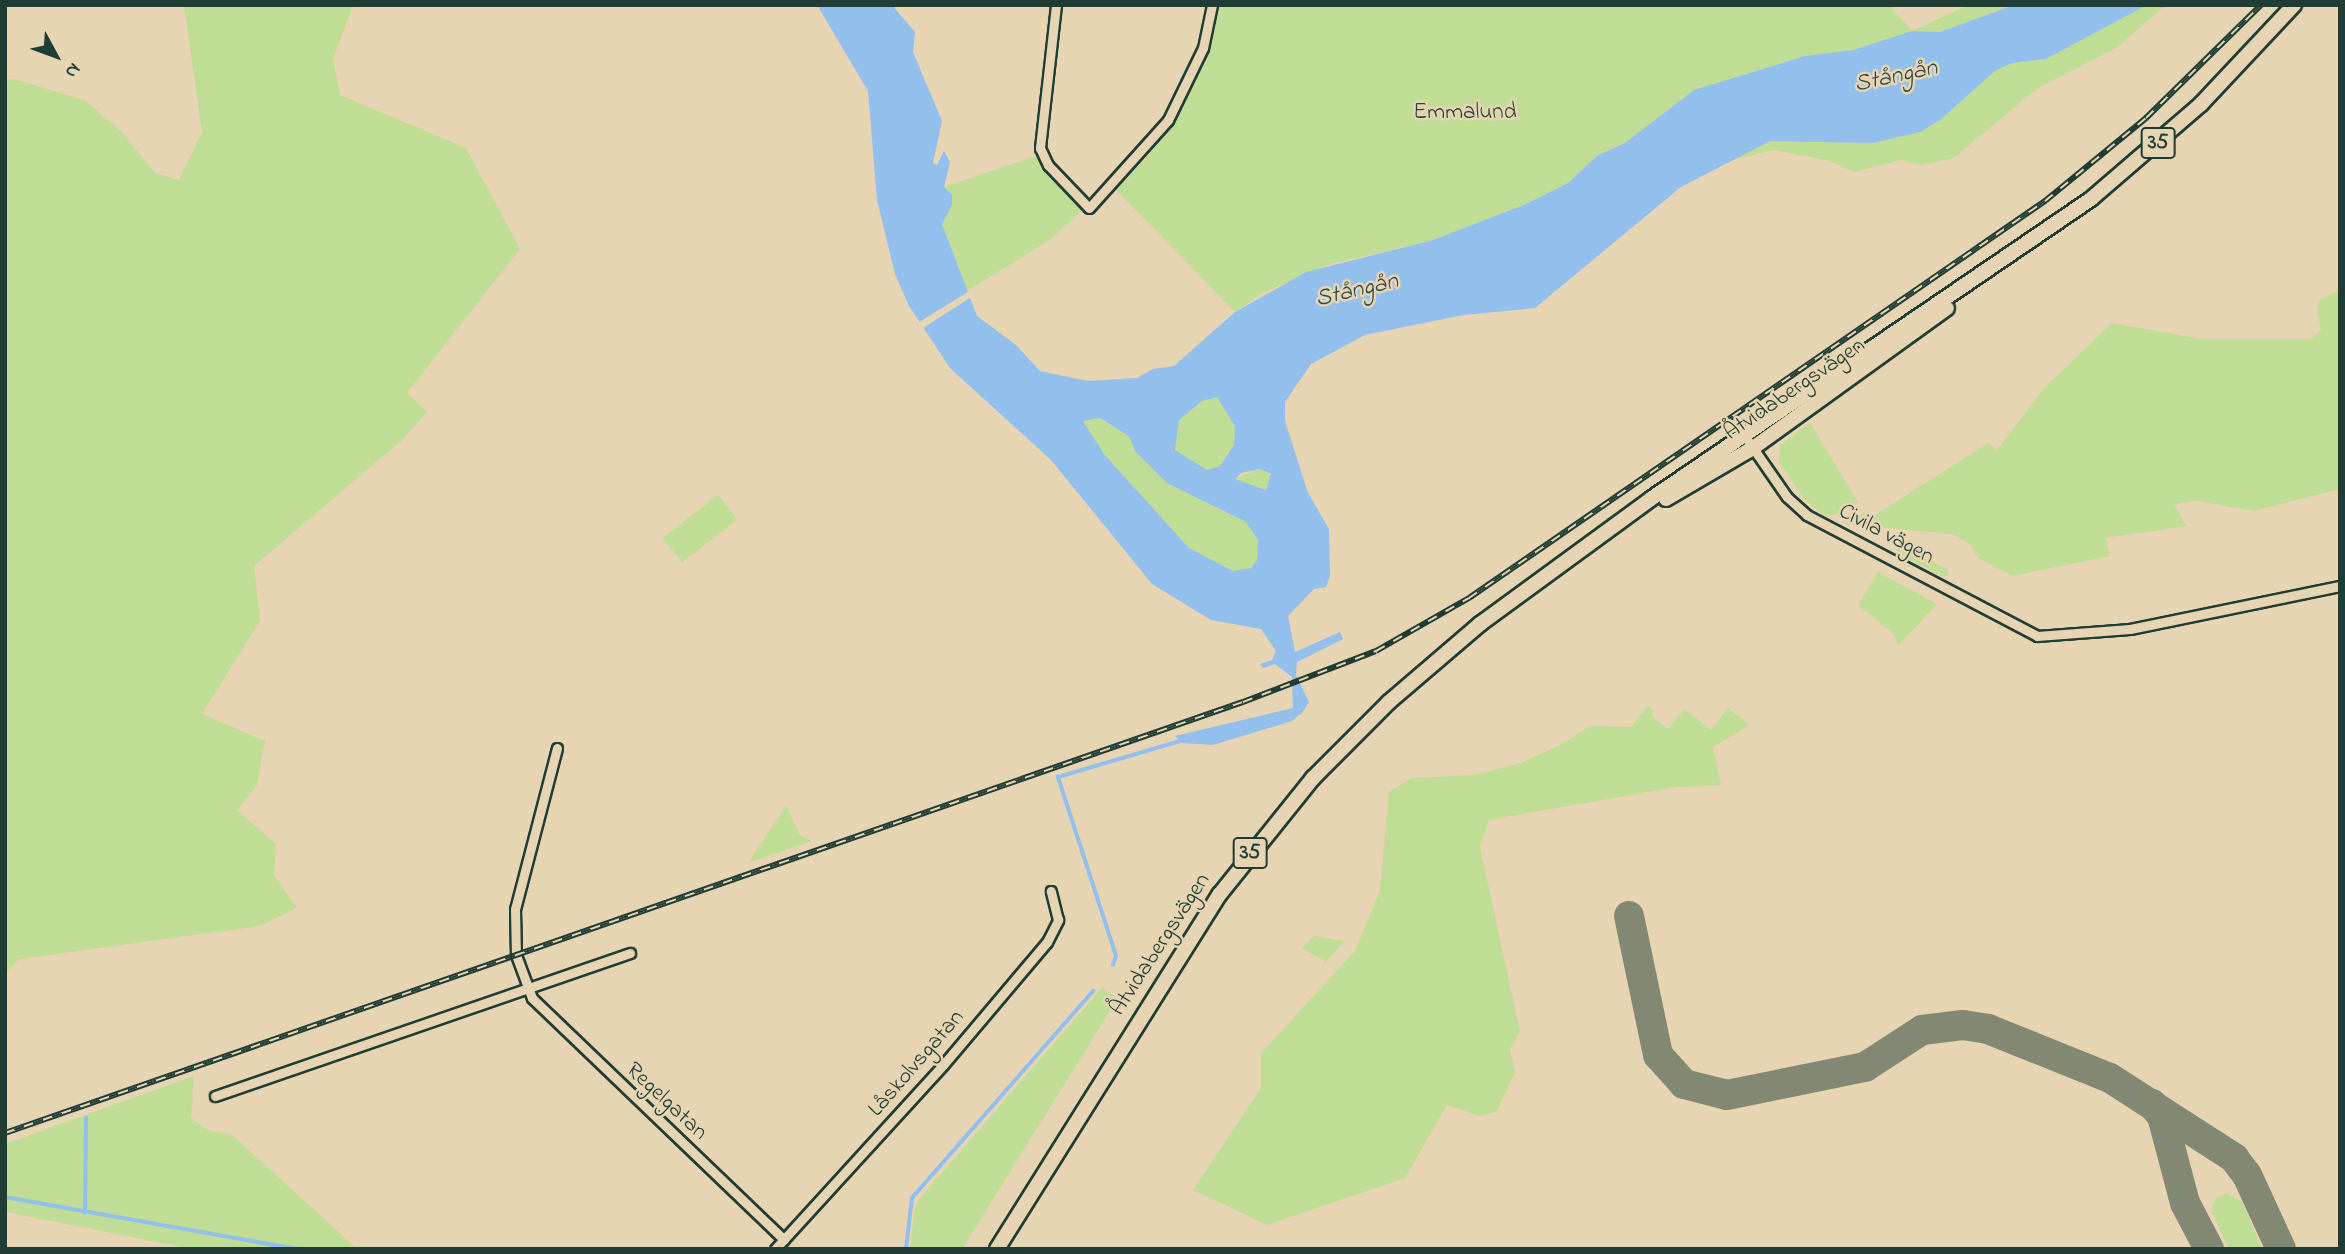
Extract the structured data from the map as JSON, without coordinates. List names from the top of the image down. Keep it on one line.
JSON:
{"streets":{"main road":["35","Åtvidabergsvägen"],"street":["Civila vägen","Låskolvsgatan","Regelgatan"]},"crossings":[["Åtvidabergsvägen","Civila vägen"],["Låskolvsgatan","Regelgatan"]],"water":["Stångån"],"parks":["Emmalund"],"north":"bottom right"}
